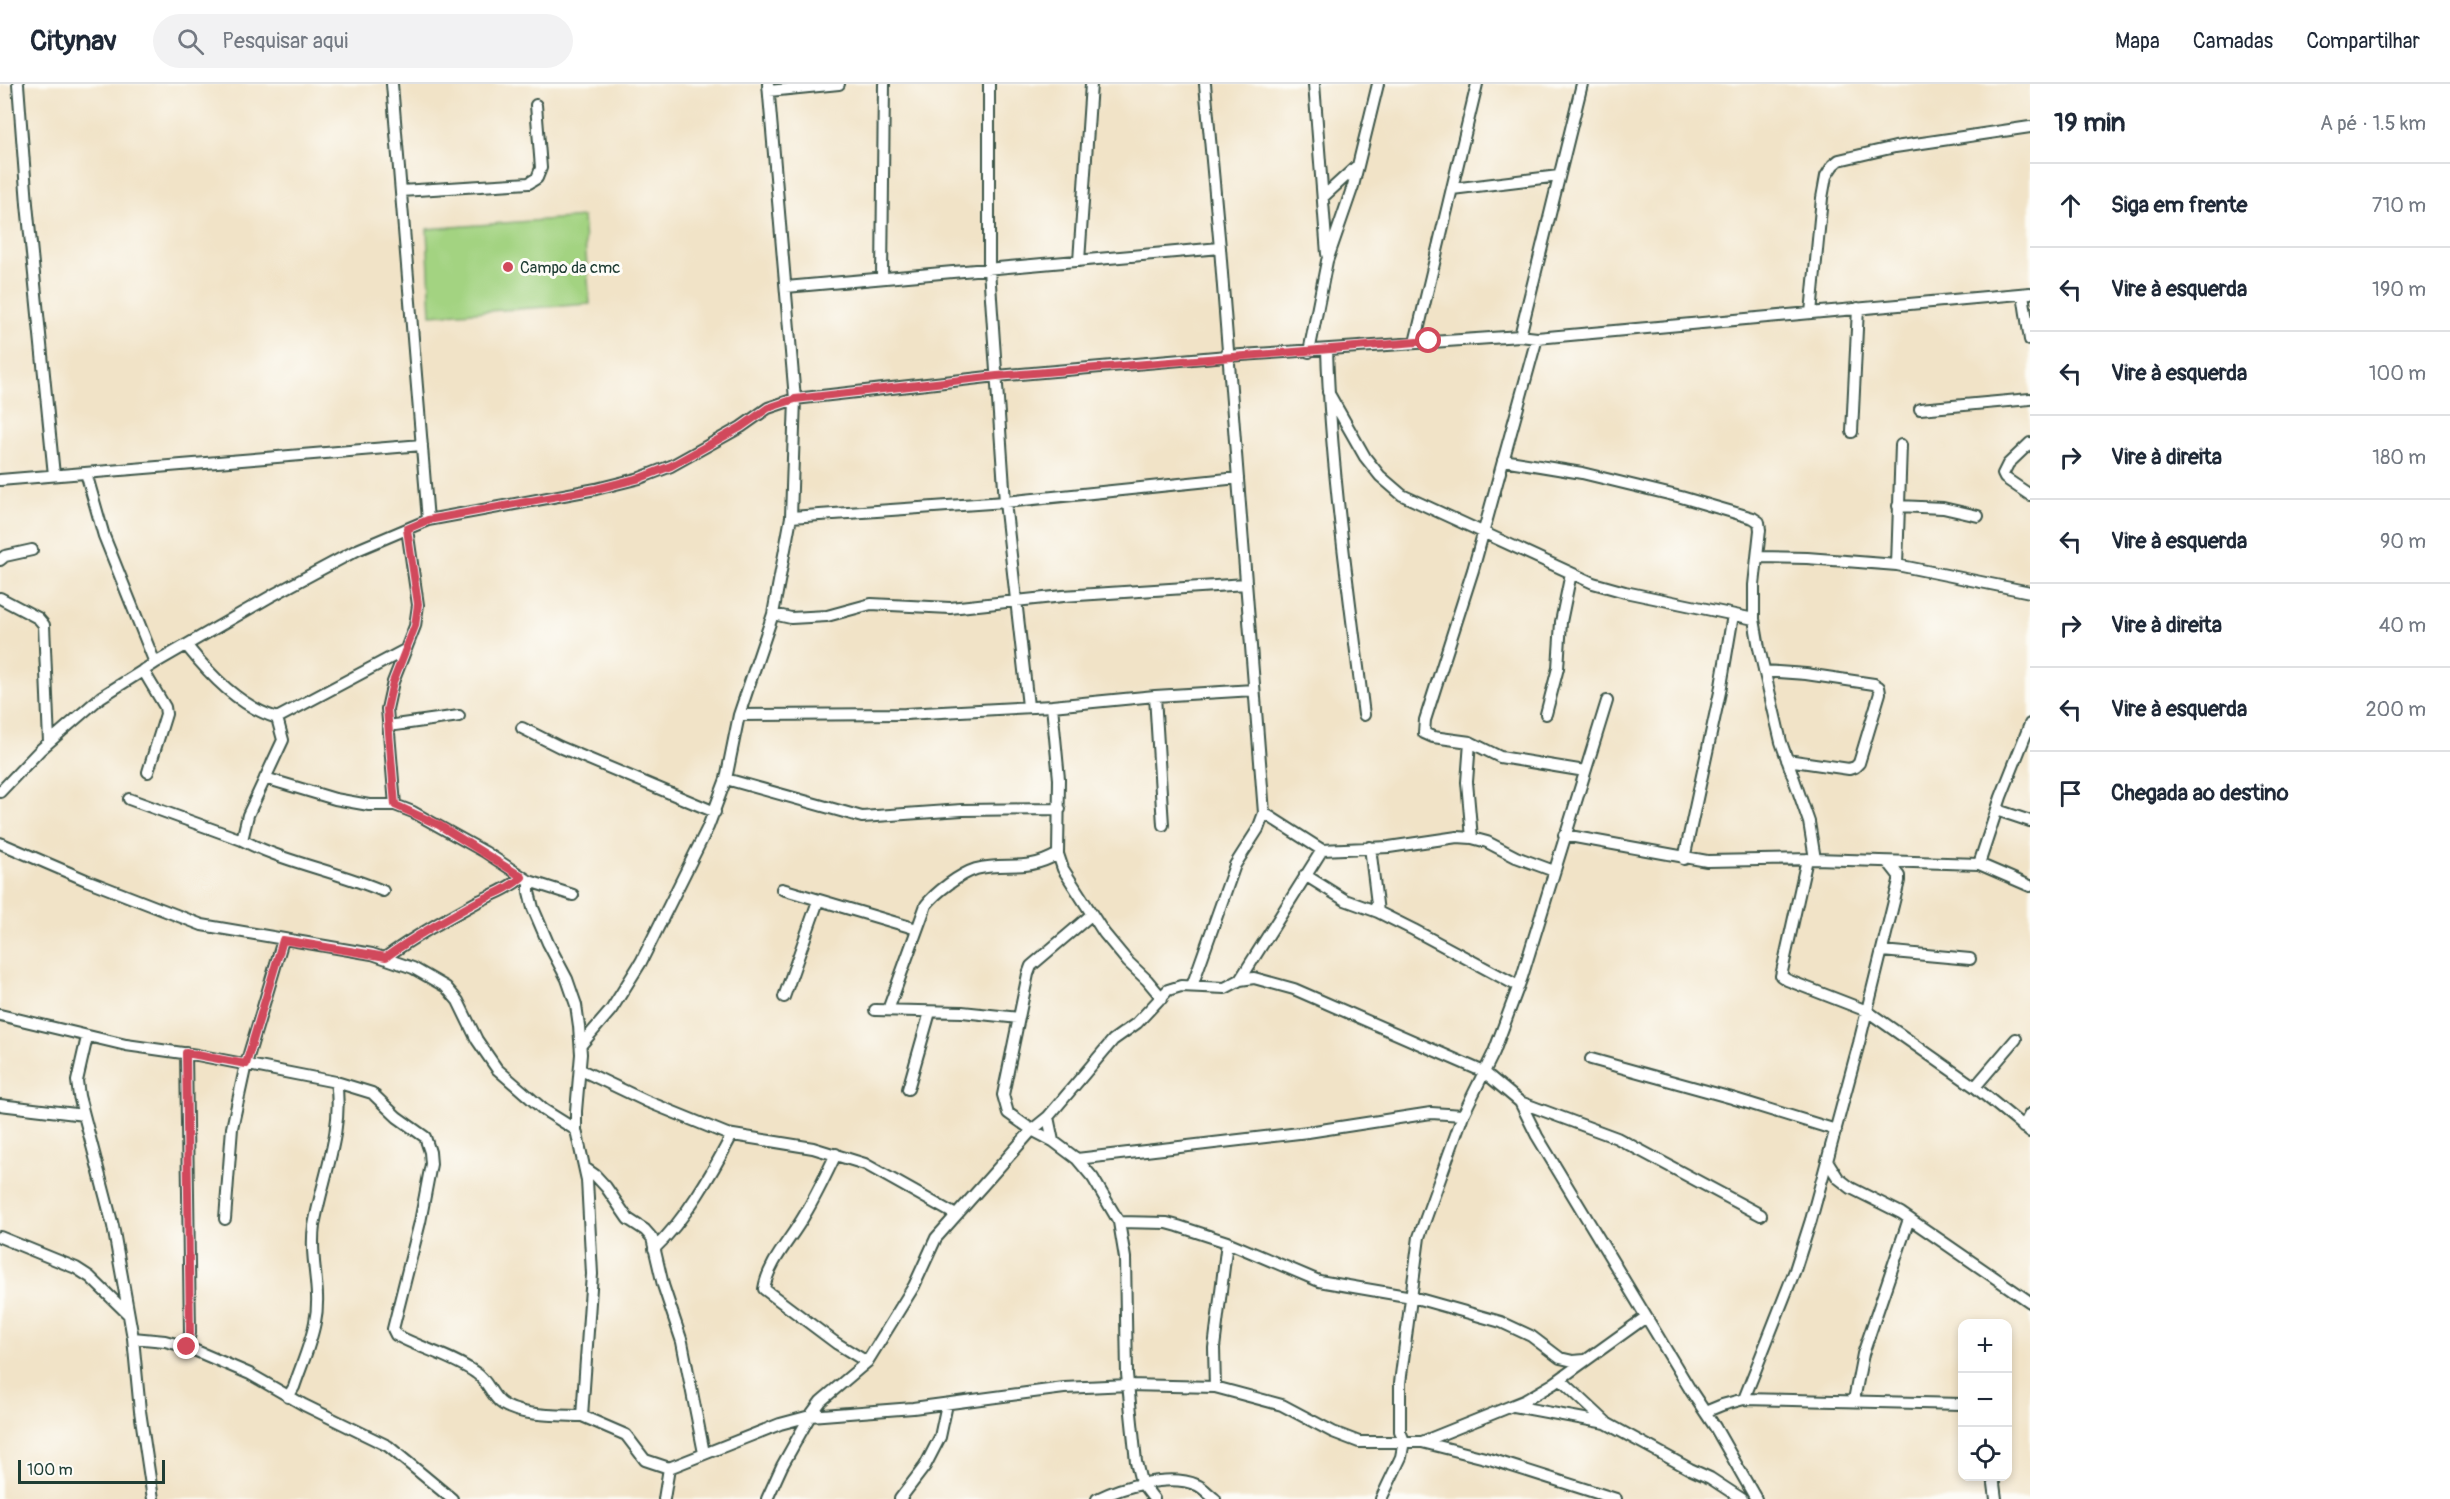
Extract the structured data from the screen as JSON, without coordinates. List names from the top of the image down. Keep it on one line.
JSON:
{"places":["Campo da cmc"],"scale_bar":"100 m","page":{"header":"Citynav","search":"Pesquisar aqui","nav":["Mapa","Camadas","Compartilhar"],"heading":["19 min","A pé · 1.5 km"],"list":[["Siga em frente","710 m"],["Vire à esquerda","190 m"],["Vire à esquerda","100 m"],["Vire à direita","180 m"],["Vire à esquerda","90 m"],["Vire à direita","40 m"],["Vire à esquerda","200 m"],"Chegada ao destino"],"map_buttons":["+","−"],"scale":"100 m"}}
